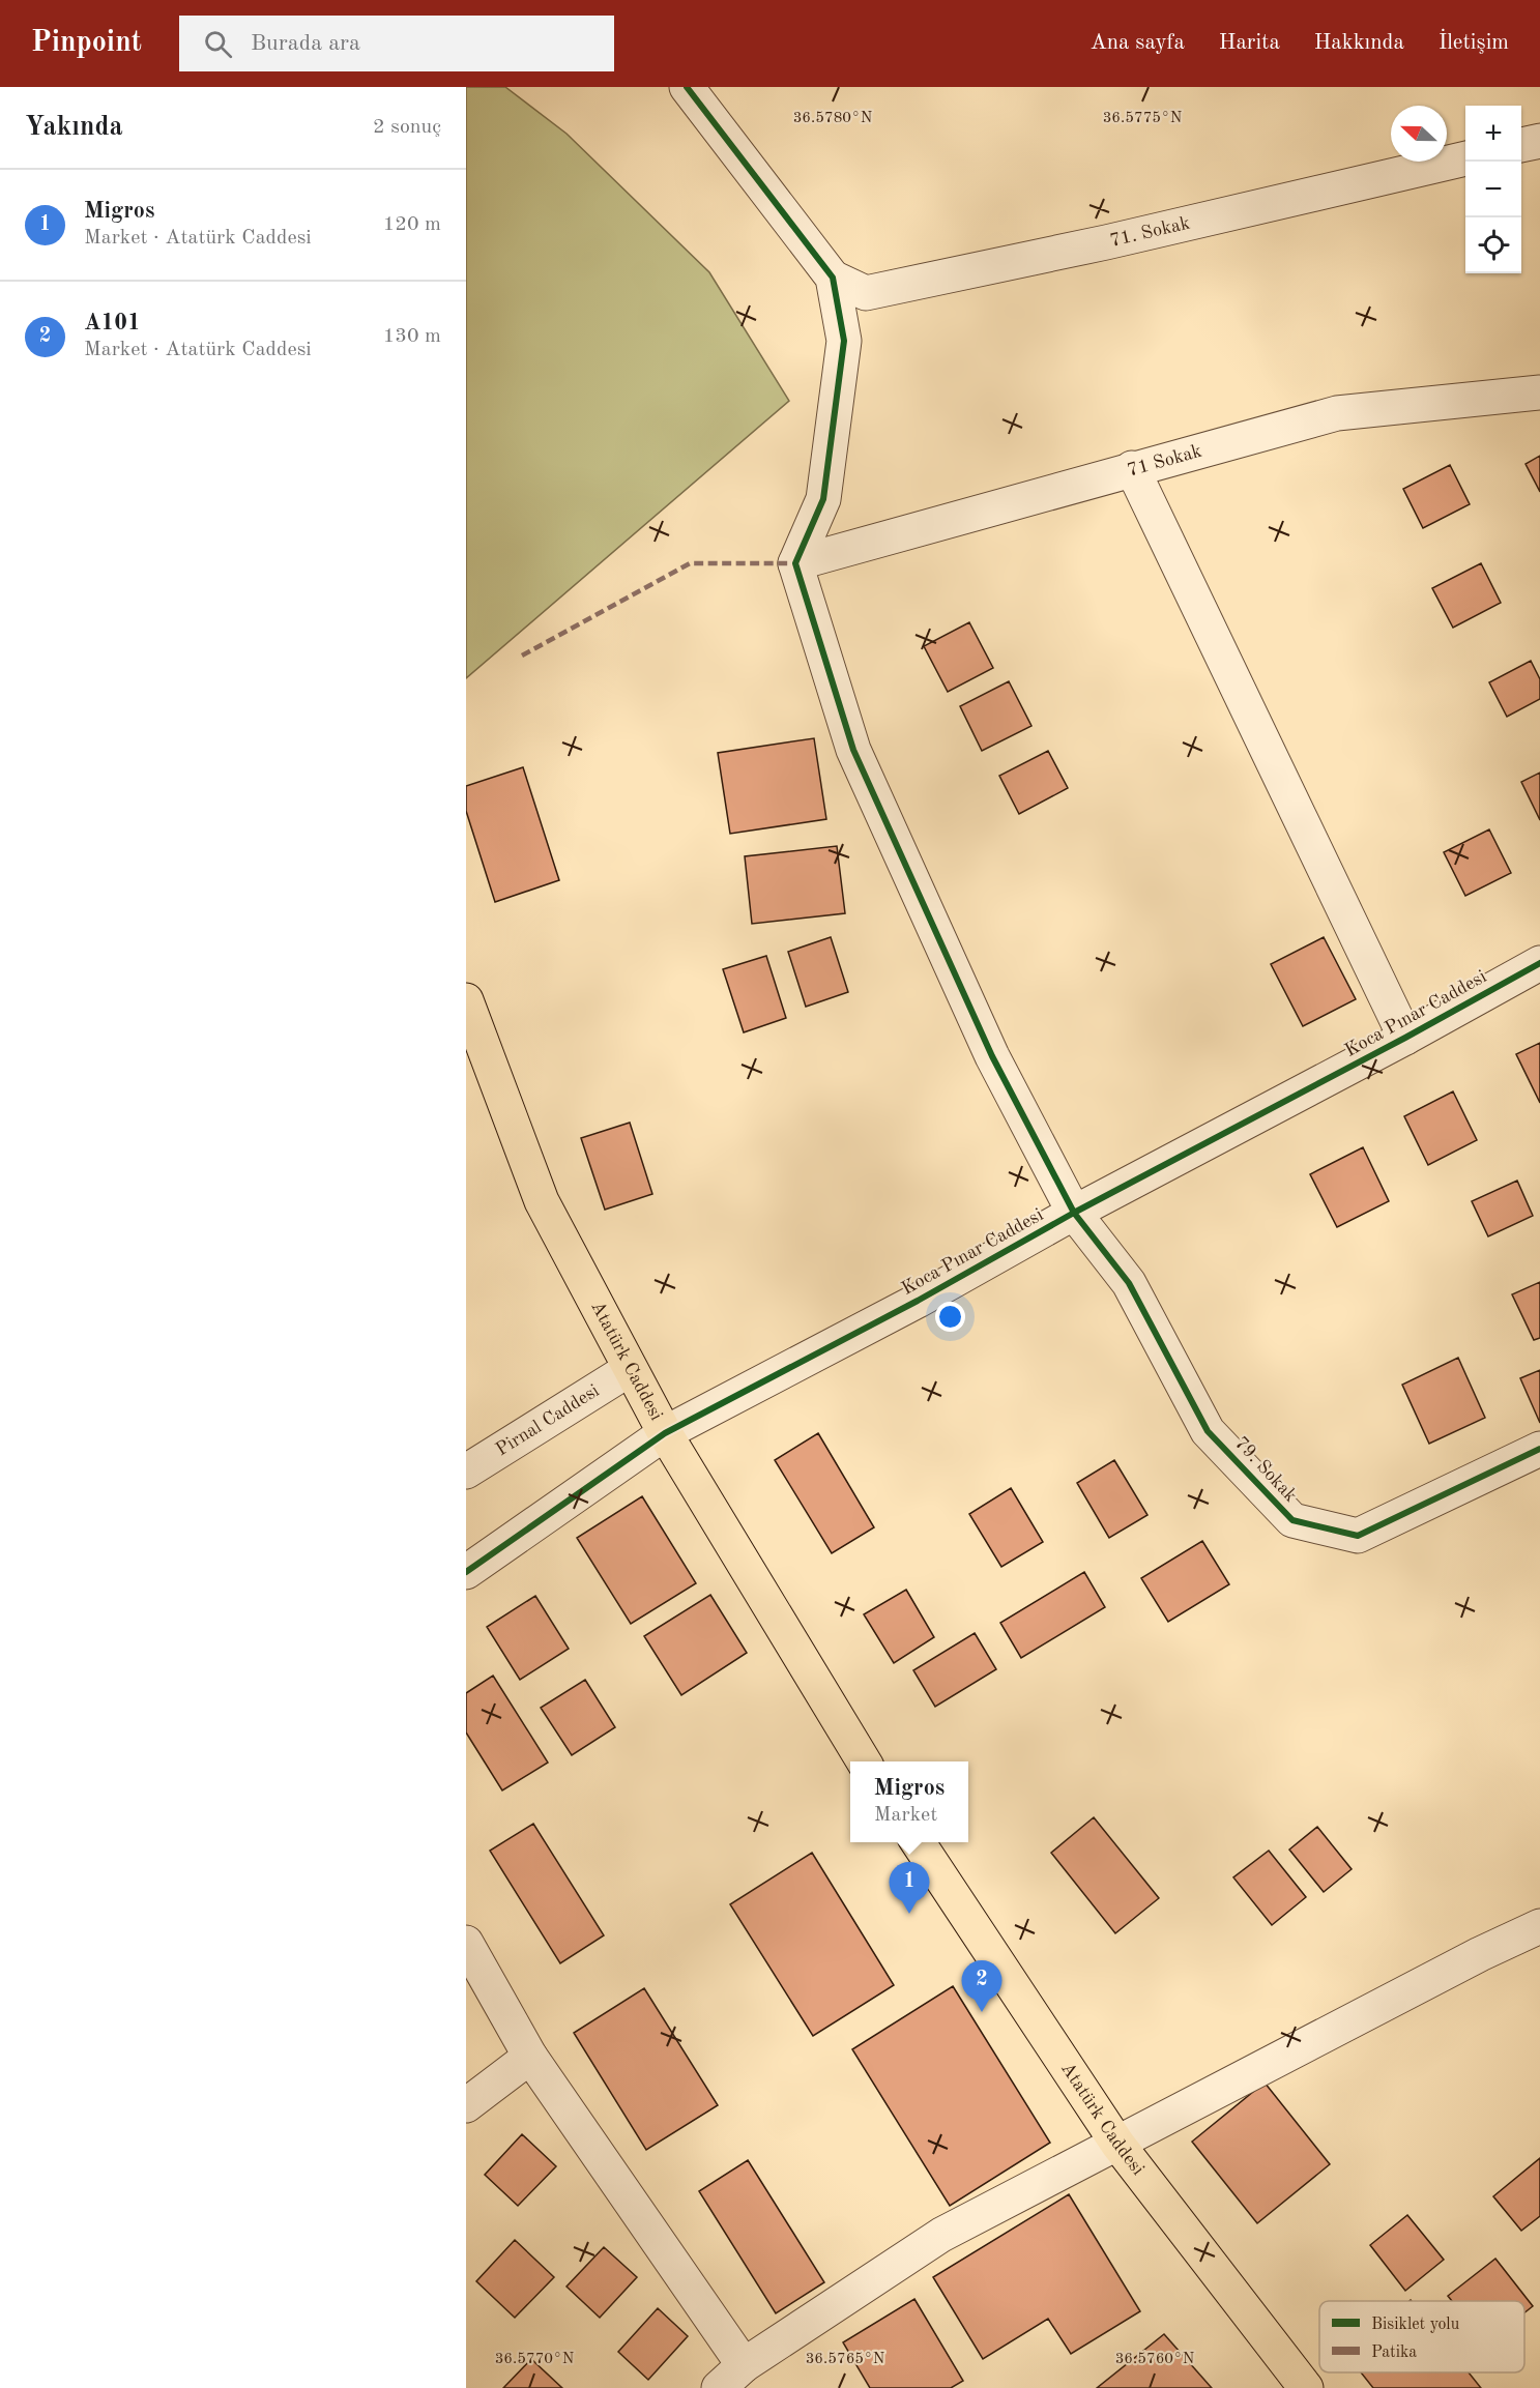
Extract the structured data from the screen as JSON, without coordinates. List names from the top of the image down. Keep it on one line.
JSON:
{"streets":{"main road":["Atatürk Caddesi"],"street":["71. Sokak","71 Sokak","Koca Pınar Caddesi","Pirnal Caddesi","79. Sokak"]},"crossings":[["71 Sokak","79. Sokak"],["Koca Pınar Caddesi","Atatürk Caddesi"],["Koca Pınar Caddesi","79. Sokak"],["Atatürk Caddesi","Pirnal Caddesi"]],"legend":["Bisiklet yolu","Patika"],"north":"left","page":{"header":"Pinpoint","search":"Burada ara","nav":["Ana sayfa","Harita","Hakkında","İletişim"],"heading":["Yakında","2 sonuç"],"map_buttons":["+","−"],"list":[{"mark":"1","name":"Migros","note":"Market · Atatürk Caddesi","value":"120 m"},{"mark":"2","name":"A101","note":"Market · Atatürk Caddesi","value":"130 m"}],"popup":["Migros","Market"],"pins":["1","2"]},"coordinates":["36.5780°N","36.5775°N","36.5770°N","36.5765°N","36.5760°N"]}
